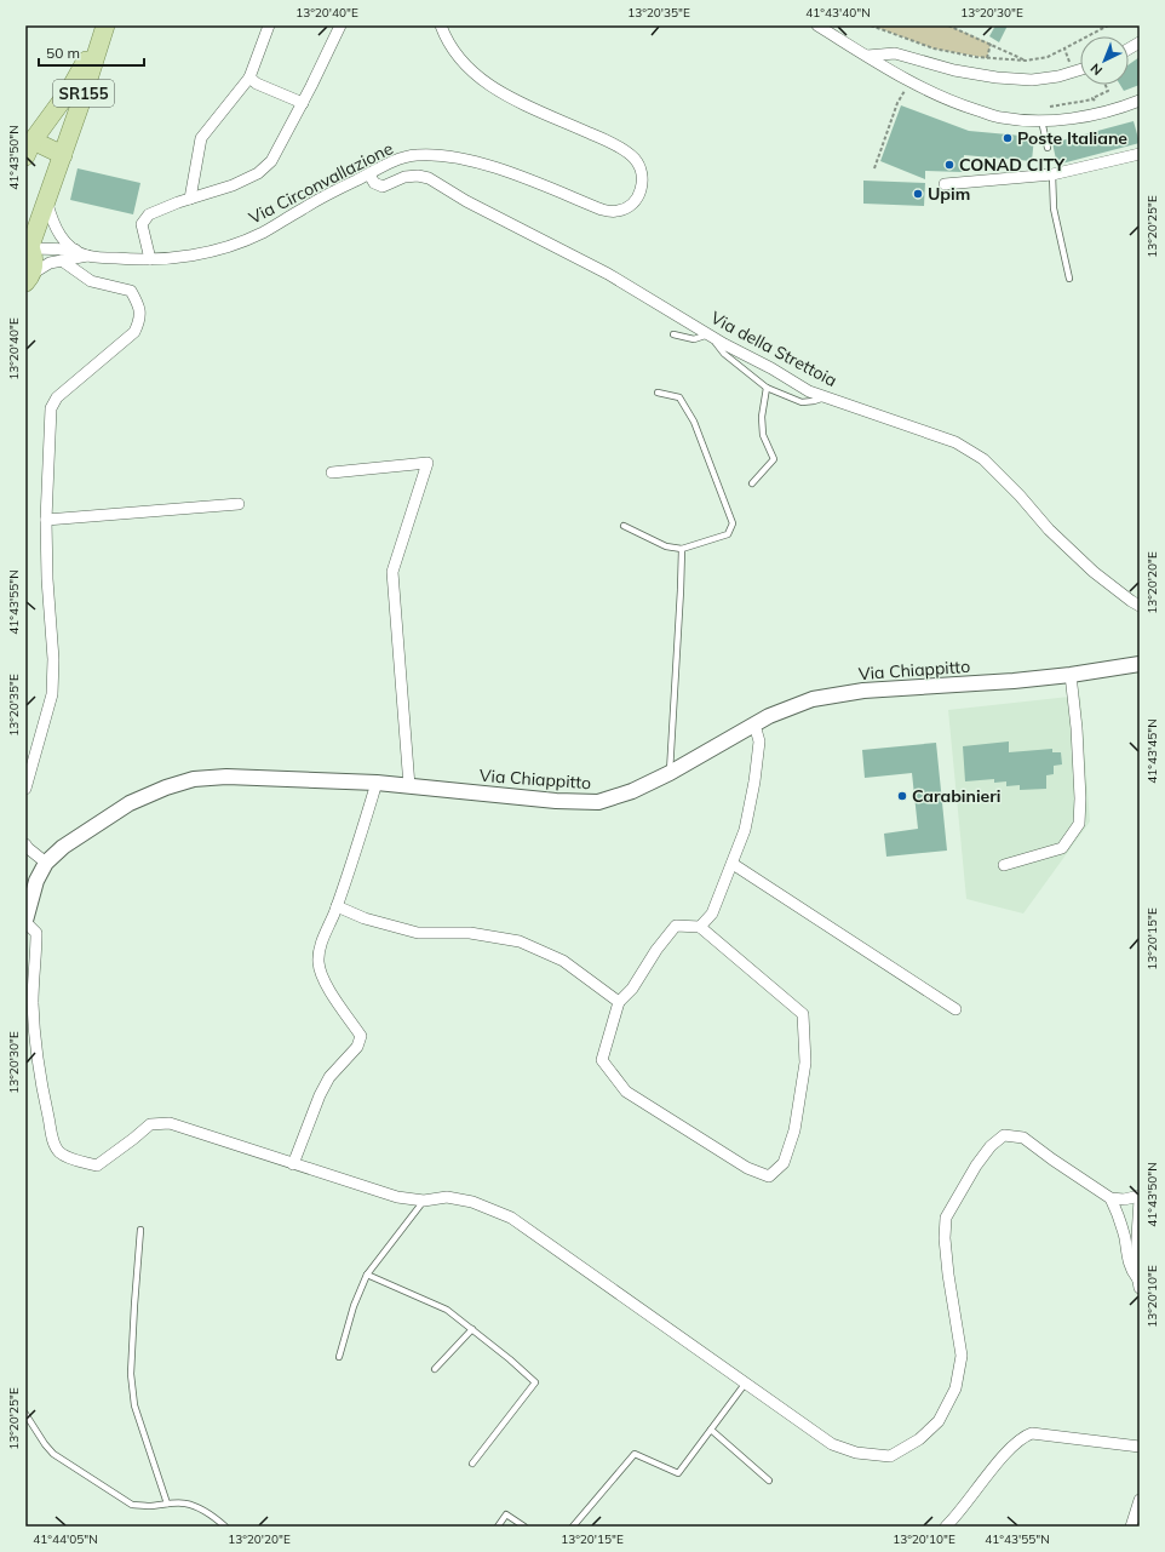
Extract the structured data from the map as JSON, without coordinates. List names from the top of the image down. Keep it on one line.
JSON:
{"streets":{"main road":["SR155"],"street":["Via Circonvallazione","Via della Strettoia","Via Chiappitto"]},"crossings":[["SR155","Via Circonvallazione"],["Via Circonvallazione","Via della Strettoia"]],"places":["Poste Italiane","CONAD CITY","Upim","Carabinieri"],"scale_bar":"50 m","north":"bottom left","coordinates":["13°20'40\"E","13°20'35\"E","41°43'40\"N","13°20'30\"E","41°43'50\"N","13°20'25\"E","13°20'20\"E","41°43'55\"N","41°43'45\"N","13°20'15\"E","13°20'10\"E","41°44'05\"N"]}
